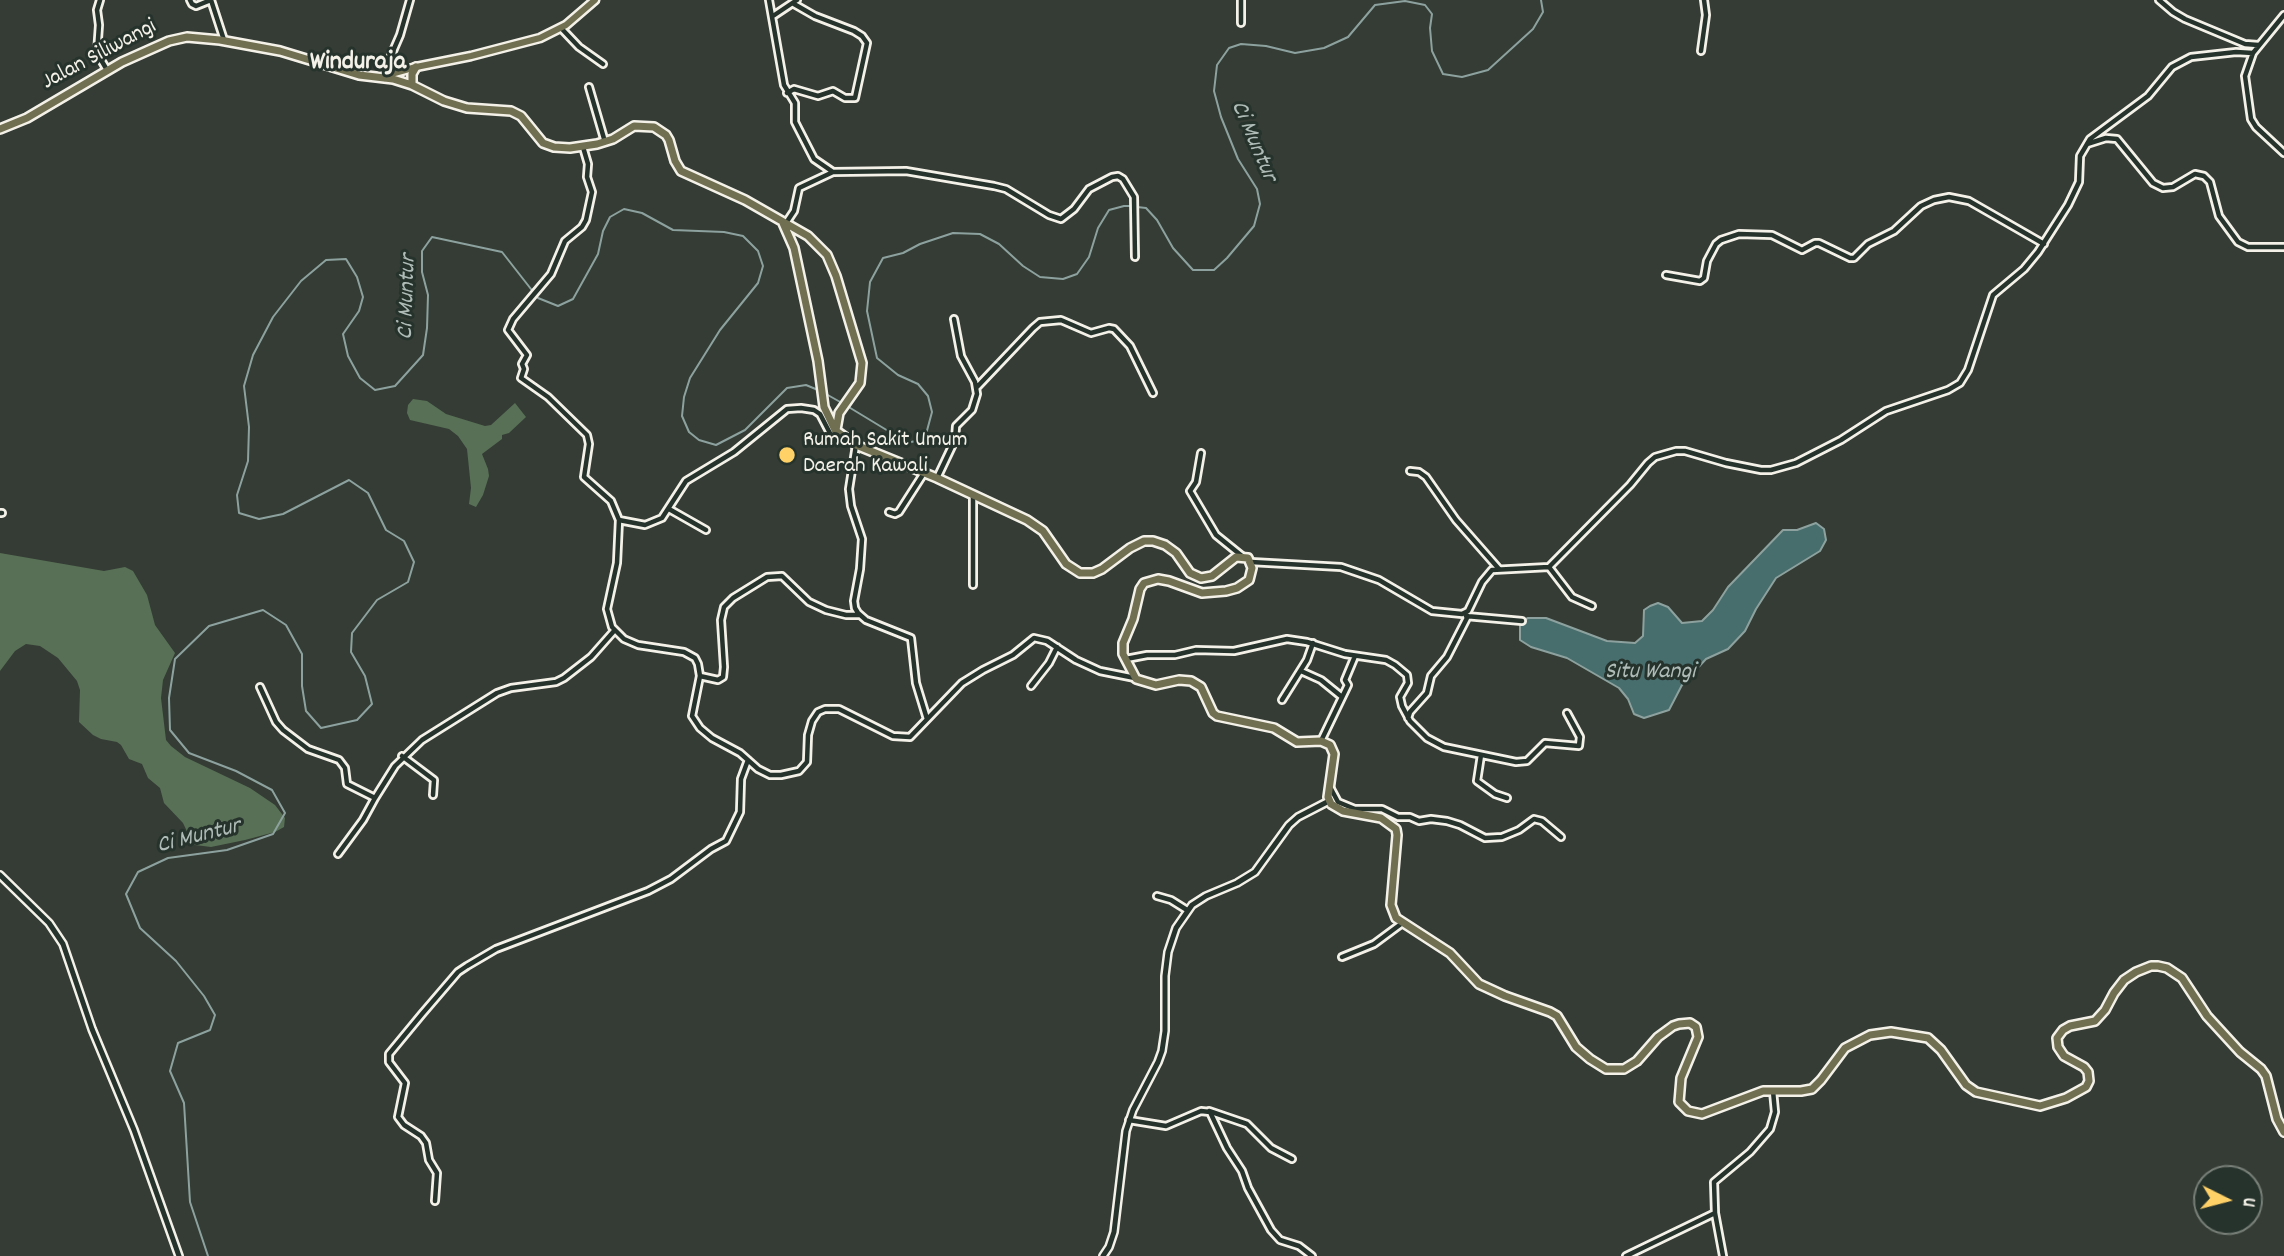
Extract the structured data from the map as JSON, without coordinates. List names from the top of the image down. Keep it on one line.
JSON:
{"streets":{"highway":["Jalan Siliwangi"]},"districts":["Winduraja"],"water":["Ci Muntur","Situ Wangi"],"places":["Rumah Sakit Umum Daerah Kawali"],"north":"right"}
